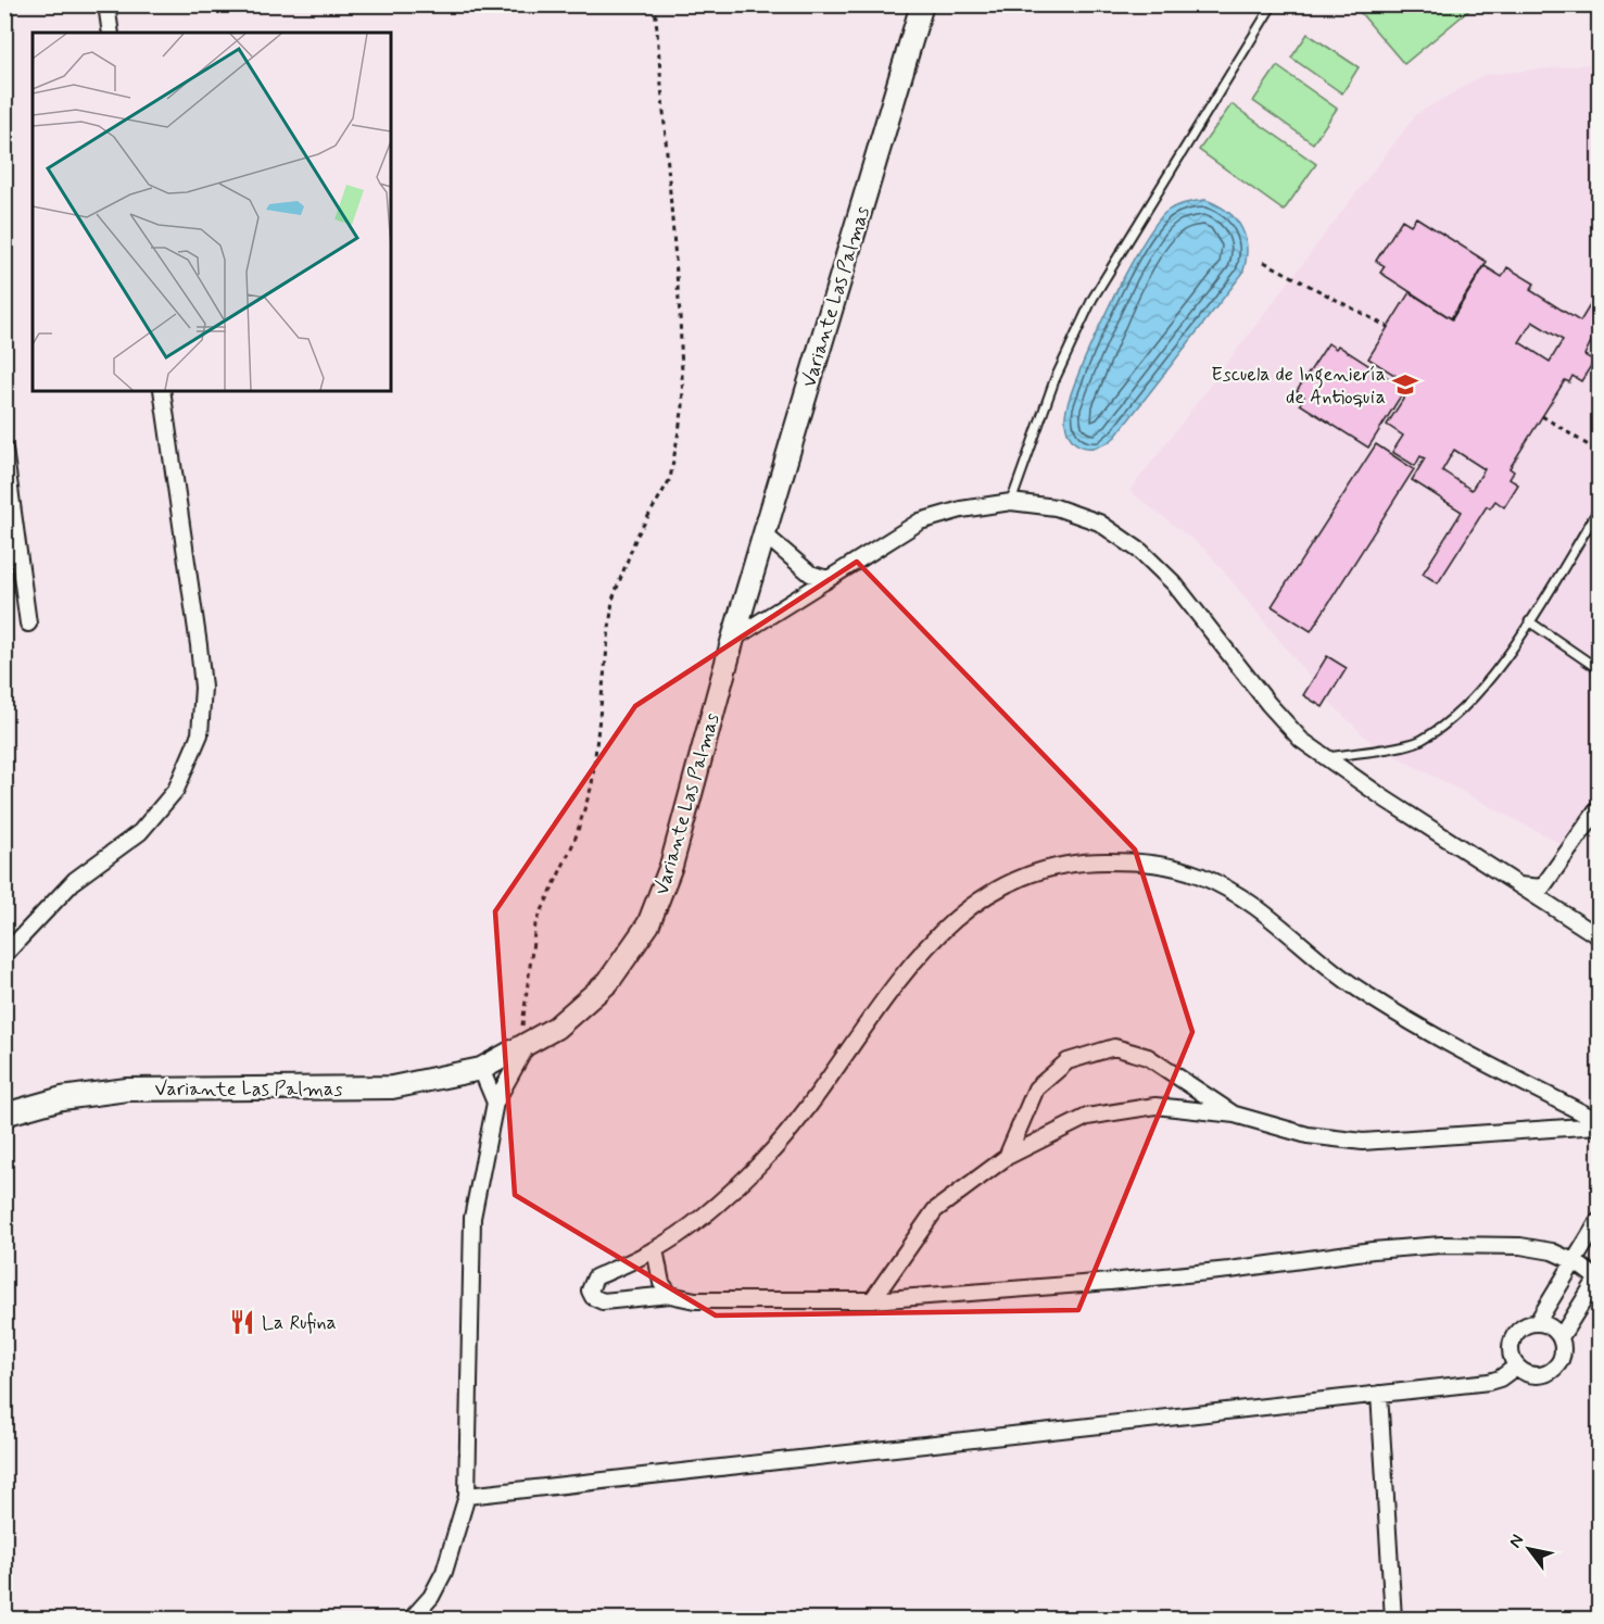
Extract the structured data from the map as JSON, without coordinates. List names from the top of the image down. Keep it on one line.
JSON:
{"streets":{"main road":["Variante Las Palmas"]},"places":{"school or university":["Escuela de Ingeniería de Antioquia"],"restaurant":["La Rufina"]},"north":"top left"}
